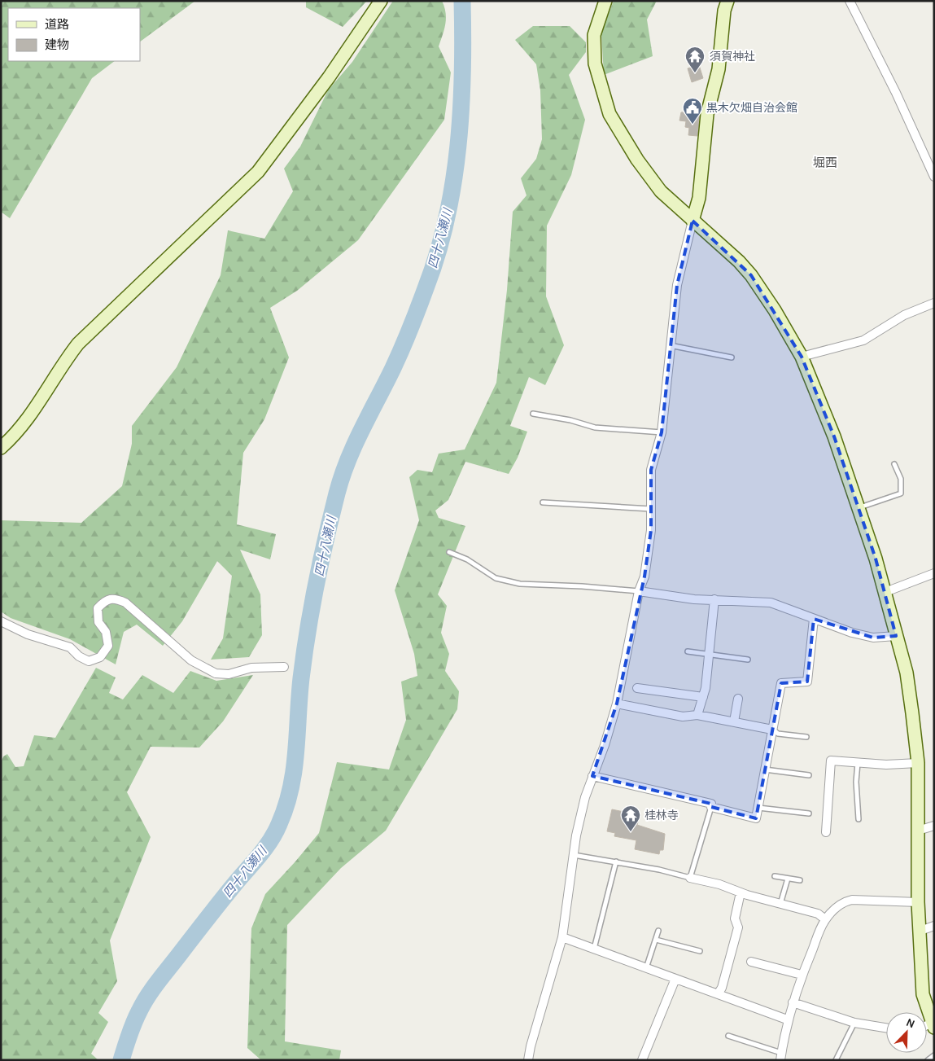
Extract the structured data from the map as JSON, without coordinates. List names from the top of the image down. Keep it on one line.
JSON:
{"districts":["堀西"],"water":["四十八瀬川"],"places":{"temple":["須賀神社","桂林寺"],"public building":["黒木欠畑自治会館"]},"legend":["道路","建物"],"north":"top right"}
